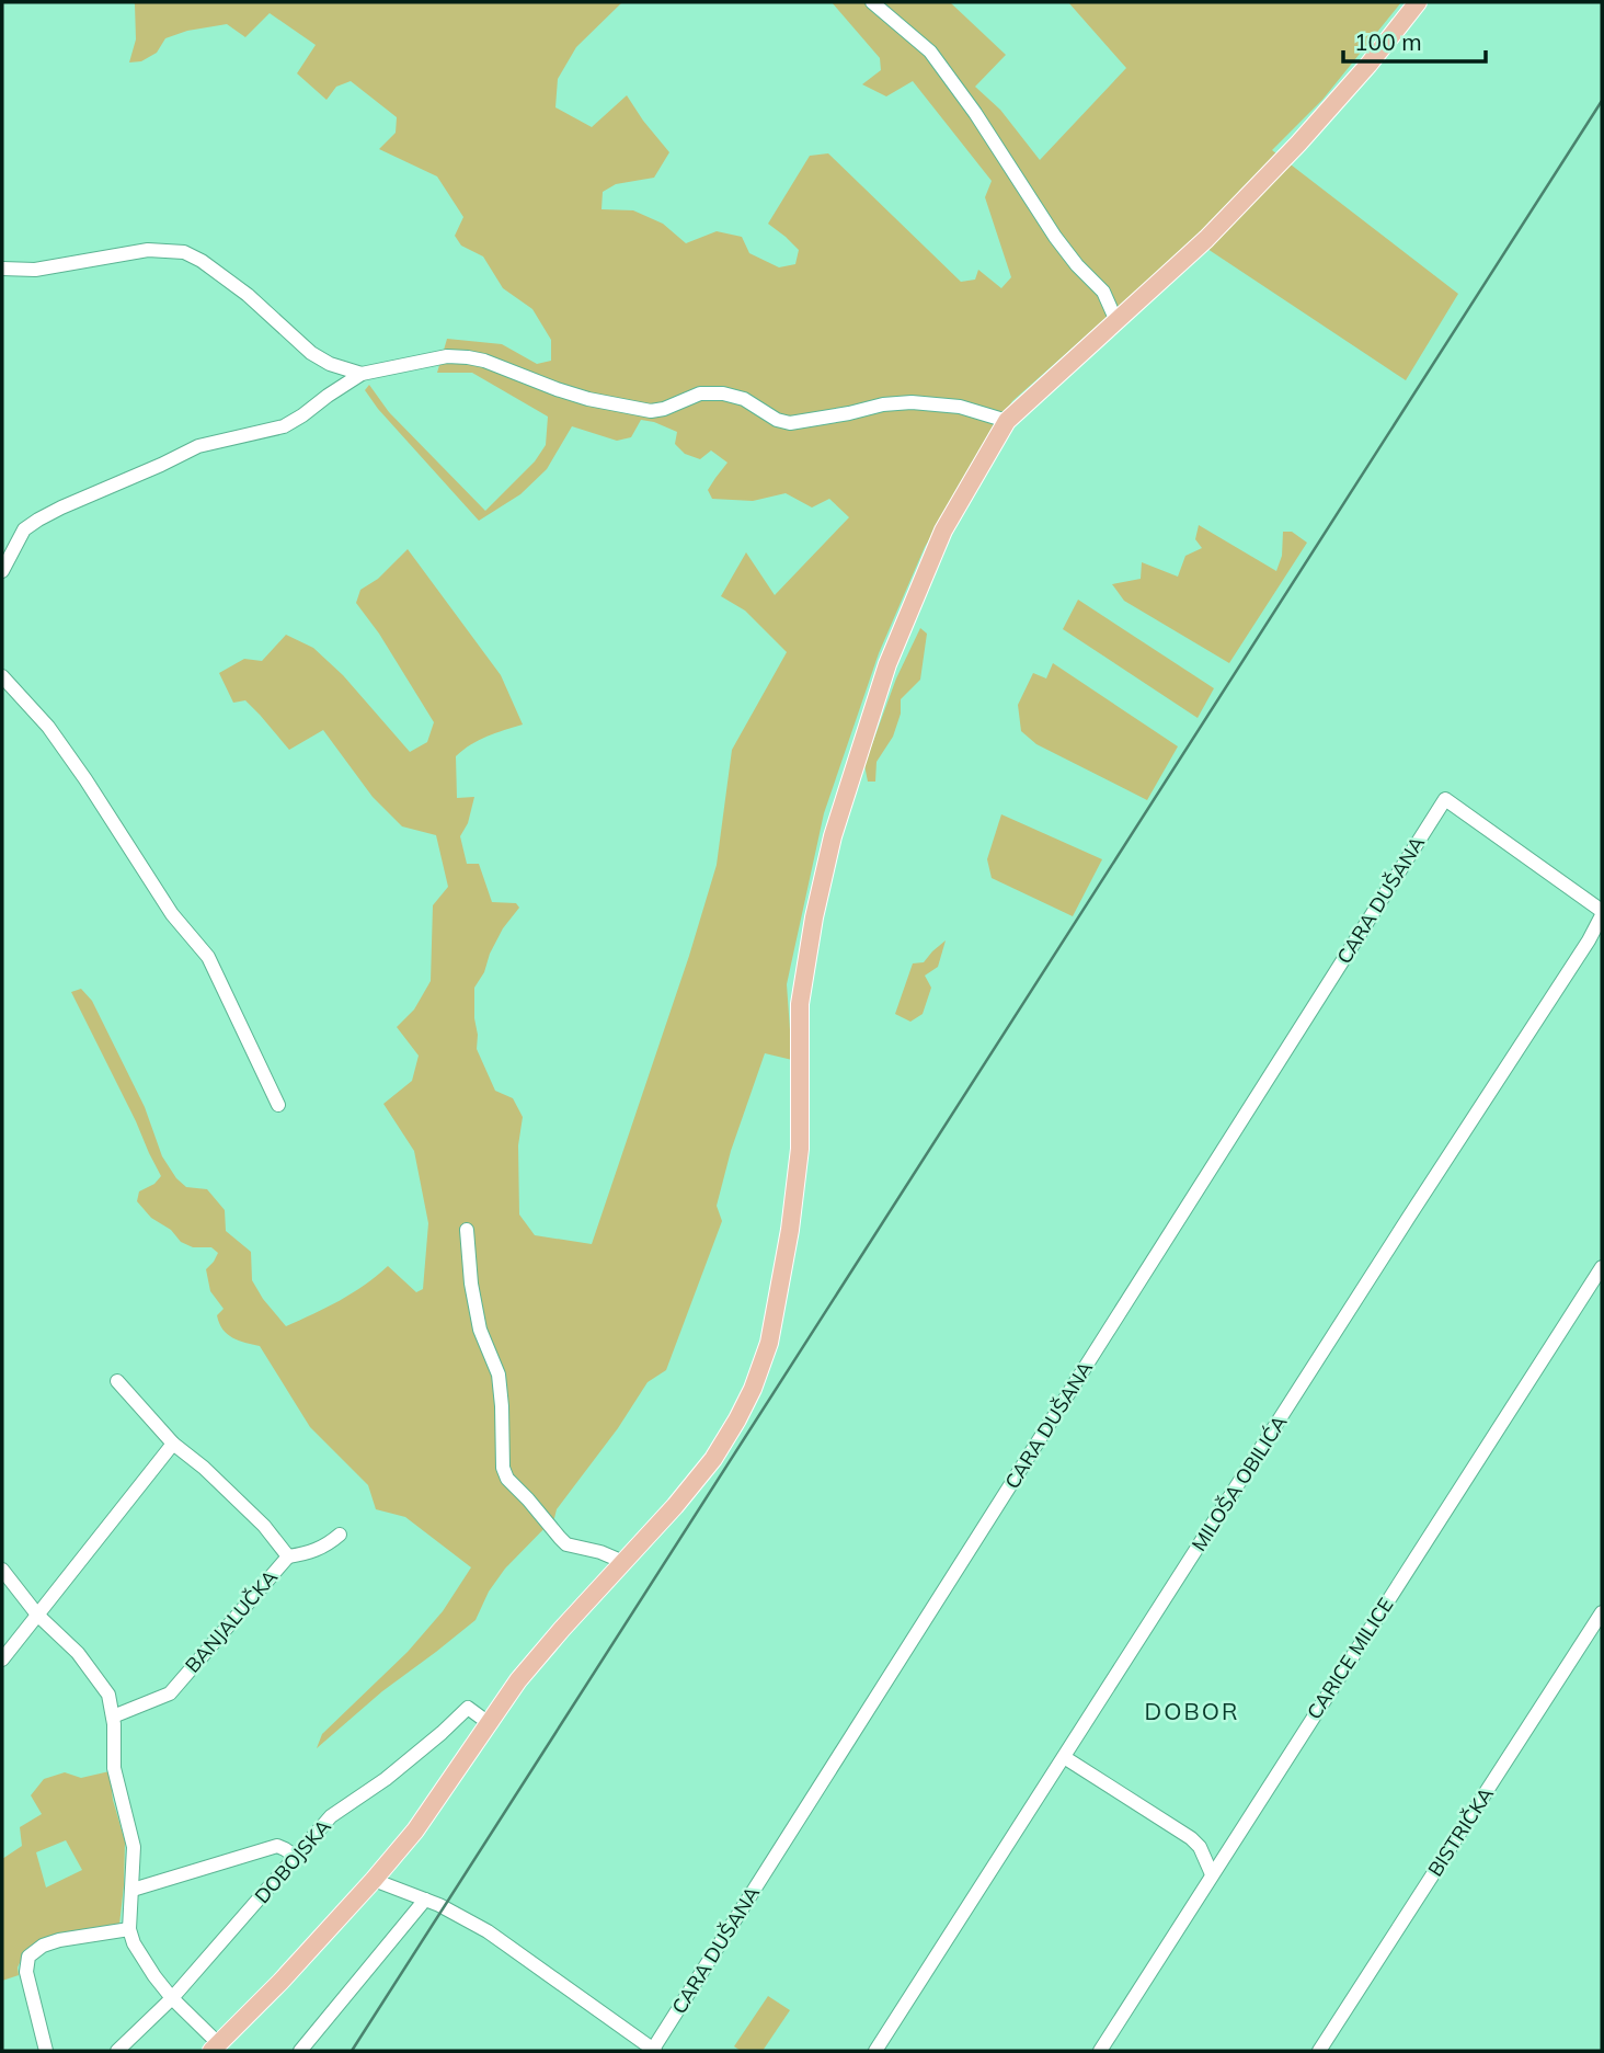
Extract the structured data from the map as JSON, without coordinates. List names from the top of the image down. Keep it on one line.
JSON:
{"streets":{"street":["CARA DUŠANA","MILOŠA OBILIĆA","BANJALUČKA","CARICE MILICE","BISTRIČKA","DOBOJSKA"]},"crossings":[["CARA DUŠANA","MILOŠA OBILIĆA"]],"districts":["DOBOR"],"scale_bar":"100 m"}
